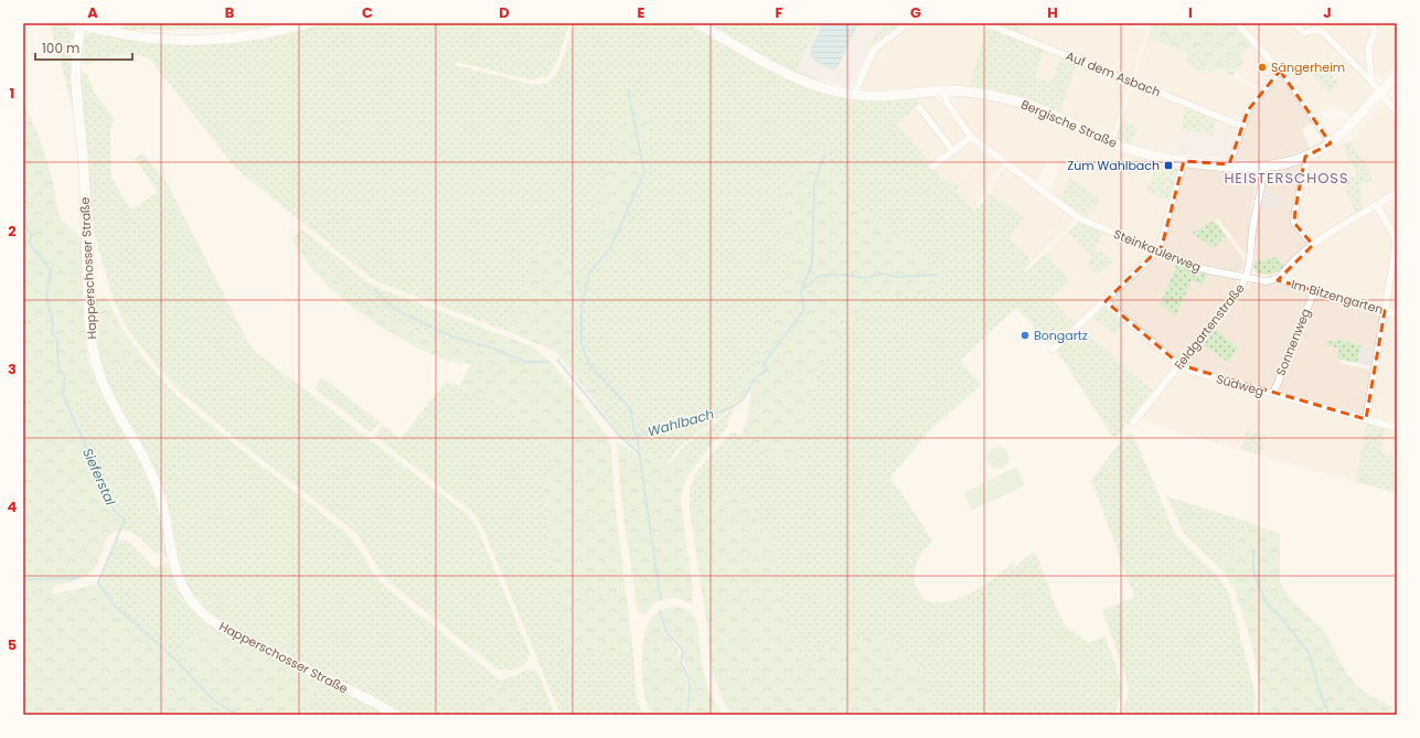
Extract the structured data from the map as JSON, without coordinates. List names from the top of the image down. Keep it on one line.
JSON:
{"streets":{"main road":["Bergische Straße","Happerschosser Straße"],"street":["Auf dem Asbach","Steinkaulerweg","Im Bitzengarten","Feldgartenstraße","Sonnenweg","Südweg"]},"crossings":[["Bergische Straße","Steinkaulerweg"],["Bergische Straße","Feldgartenstraße"],["Steinkaulerweg","Im Bitzengarten"],["Steinkaulerweg","Feldgartenstraße"],["Im Bitzengarten","Sonnenweg"],["Feldgartenstraße","Südweg"],["Sonnenweg","Südweg"]],"districts":["HEISTERSCHOSS"],"water":["Wahlbach","Sieferstal"],"places":{"other":["Sängerheim","Bongartz"],"transit":["Zum Wahlbach"]},"scale_bar":"100 m","grid":{"columns":["A","B","C","D","E","F","G","H","I","J"],"rows":["1","2","3","4","5"]}}
